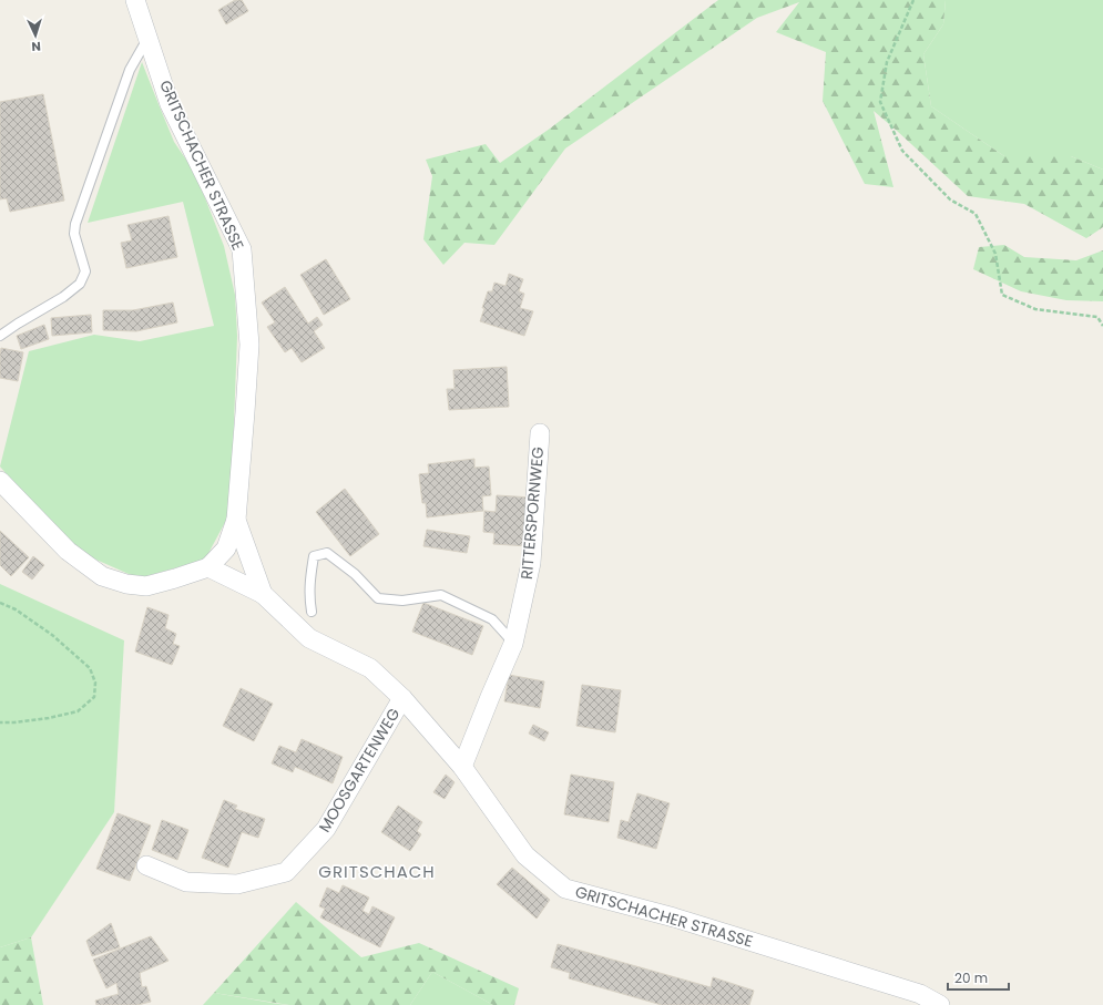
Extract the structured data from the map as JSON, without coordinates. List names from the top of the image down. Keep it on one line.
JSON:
{"streets":{"street":["GRITSCHACHER STRASSE","RITTERSPORNWEG","MOOSGARTENWEG"]},"crossings":[["GRITSCHACHER STRASSE","RITTERSPORNWEG"],["GRITSCHACHER STRASSE","MOOSGARTENWEG"]],"districts":["GRITSCHACH"],"scale_bar":"20 m","north":"bottom"}
